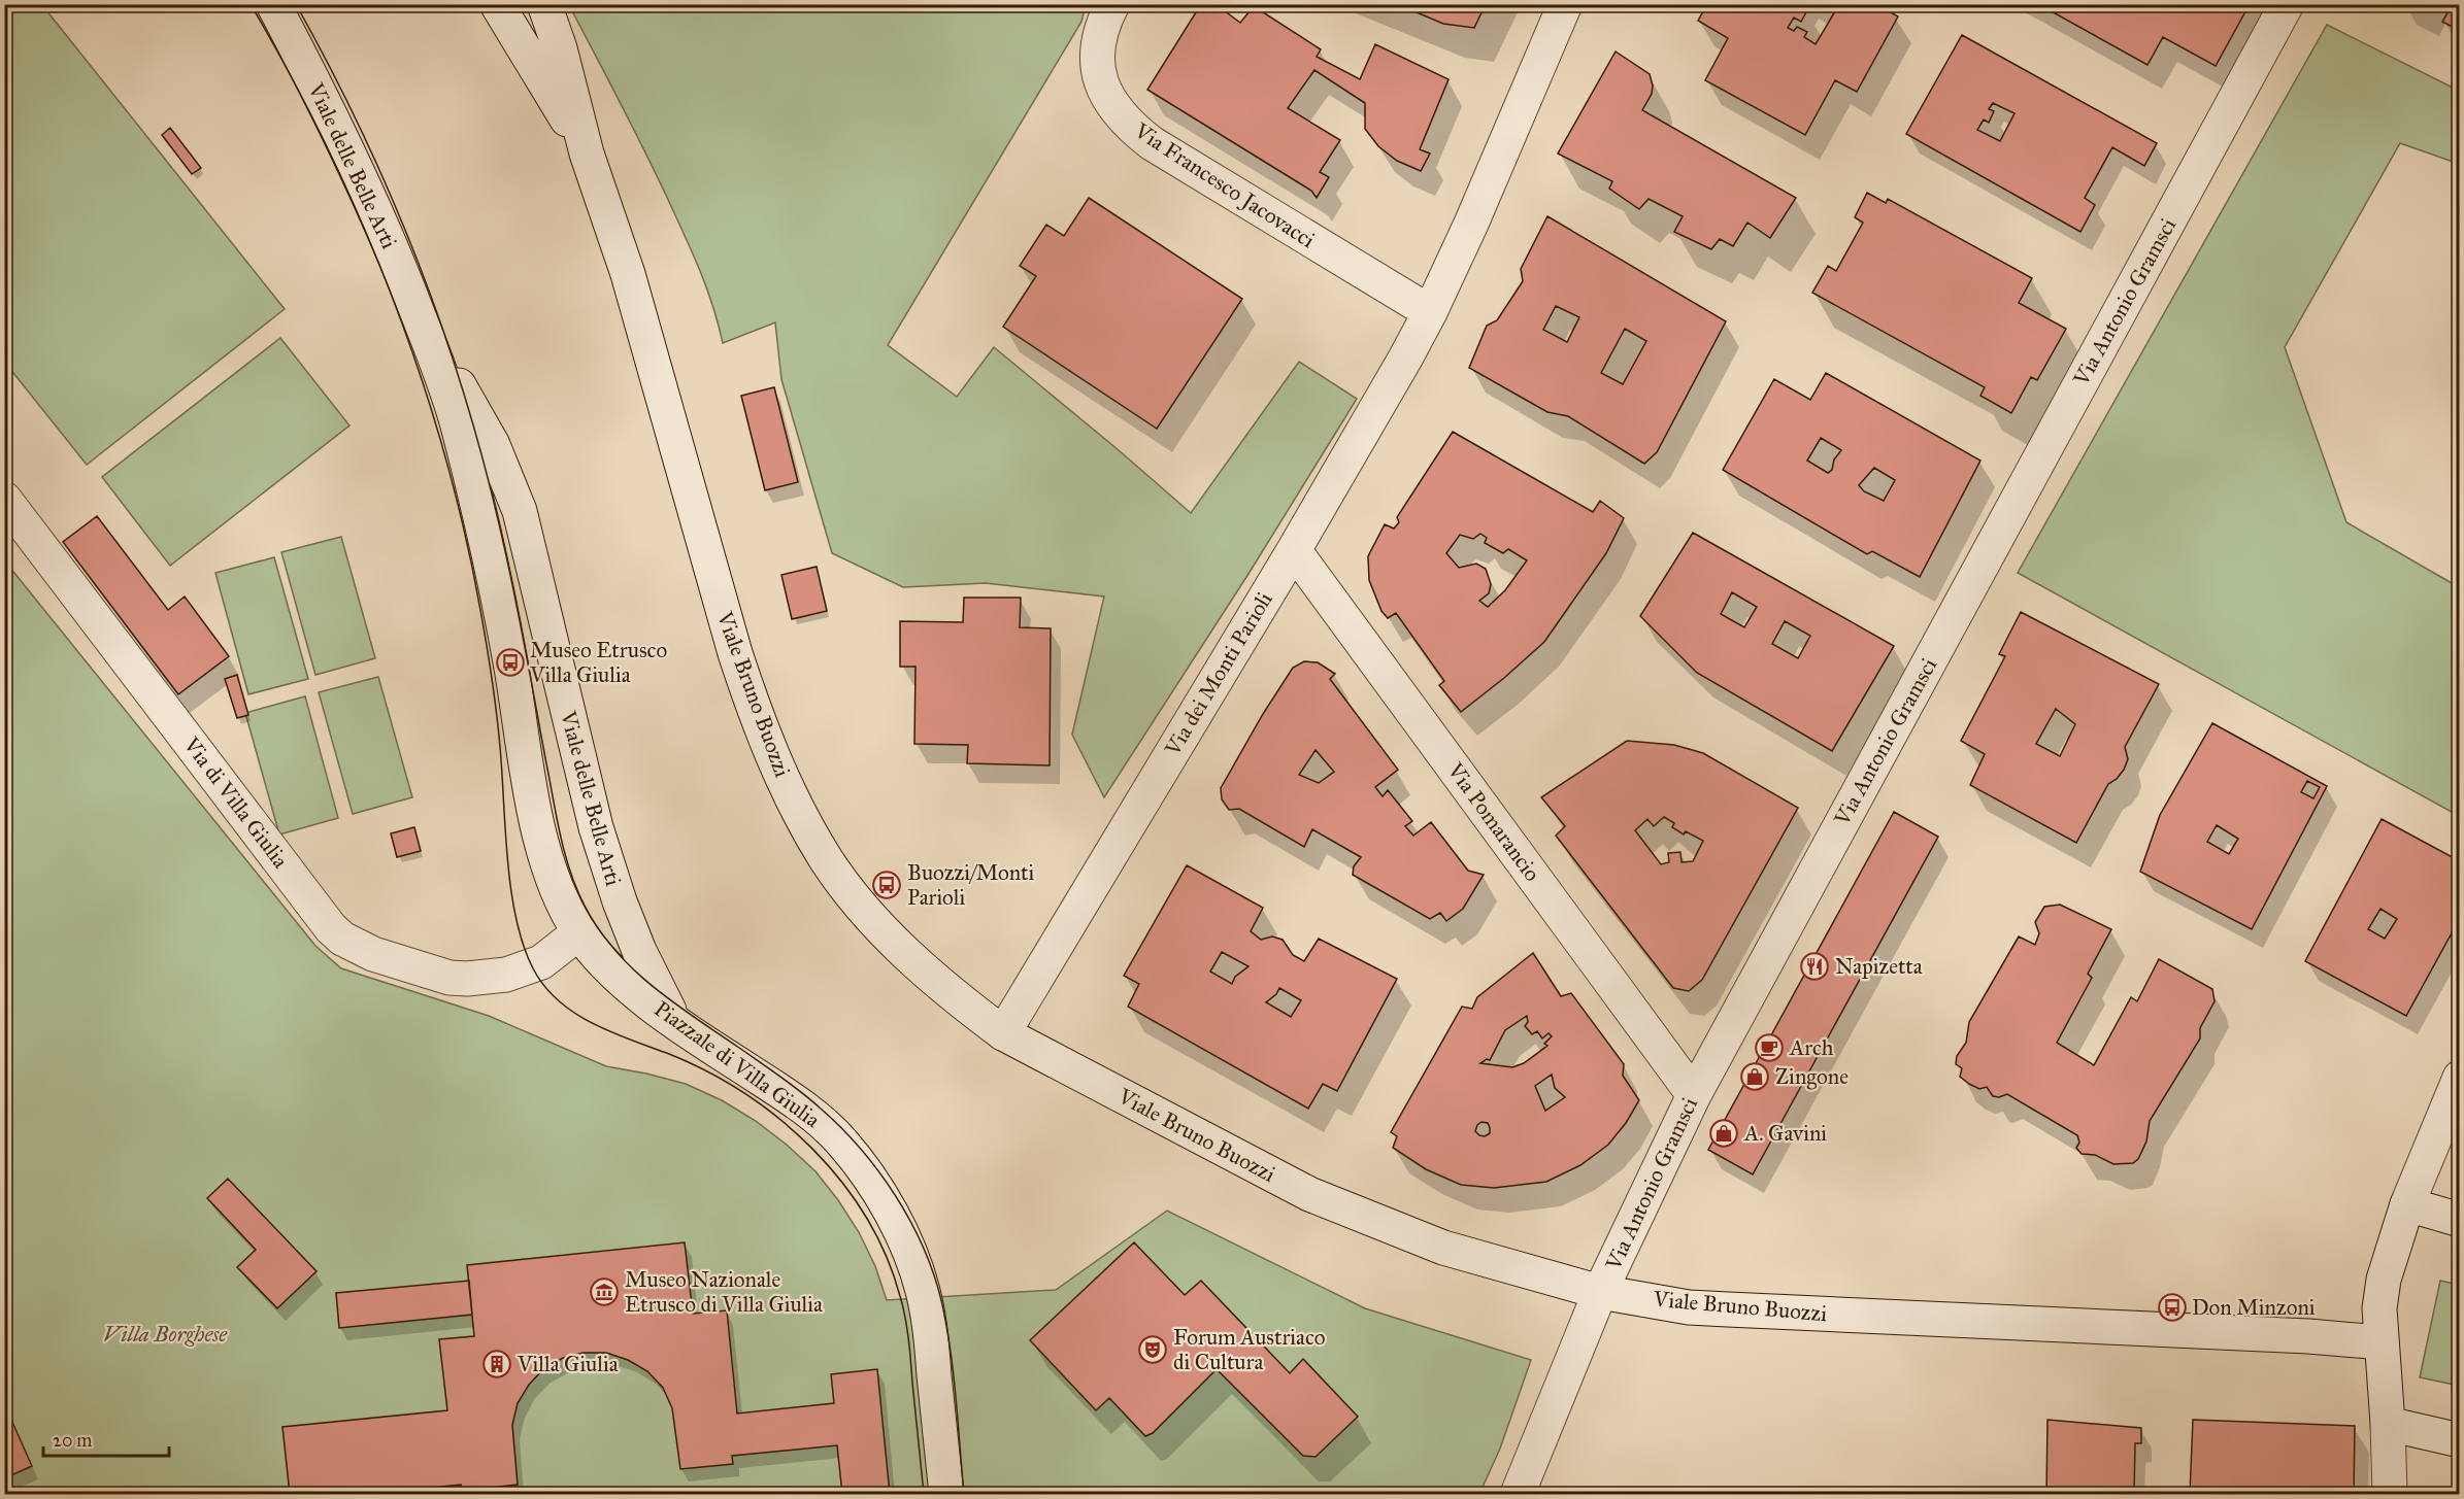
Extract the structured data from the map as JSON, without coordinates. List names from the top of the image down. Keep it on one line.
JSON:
{"streets":{"street":["Viale delle Belle Arti","Via Francesco Jacovacci","Via Antonio Gramsci","Via dei Monti Parioli","Viale Bruno Buozzi","Via di Villa Giulia","Via Pomarancio","Piazzale di Villa Giulia"]},"crossings":[["Viale delle Belle Arti","Via di Villa Giulia"],["Viale delle Belle Arti","Piazzale di Villa Giulia"],["Via Francesco Jacovacci","Via dei Monti Parioli"],["Via Antonio Gramsci","Viale Bruno Buozzi"],["Via Antonio Gramsci","Via Pomarancio"],["Via dei Monti Parioli","Viale Bruno Buozzi"],["Via dei Monti Parioli","Via Pomarancio"],["Via di Villa Giulia","Piazzale di Villa Giulia"]],"parks":["Villa Borghese"],"places":{"bus stop":["Museo Etrusco Villa Giulia","Buozzi/Monti Parioli","Don Minzoni"],"restaurant":["Napizetta"],"cafe":["Arch"],"shop":["Zingone","A. Gavini"],"museum":["Museo Nazionale Etrusco di Villa Giulia"],"theatre":["Forum Austriaco di Cultura"],"building":["Villa Giulia"]},"scale_bar":"20 m"}
